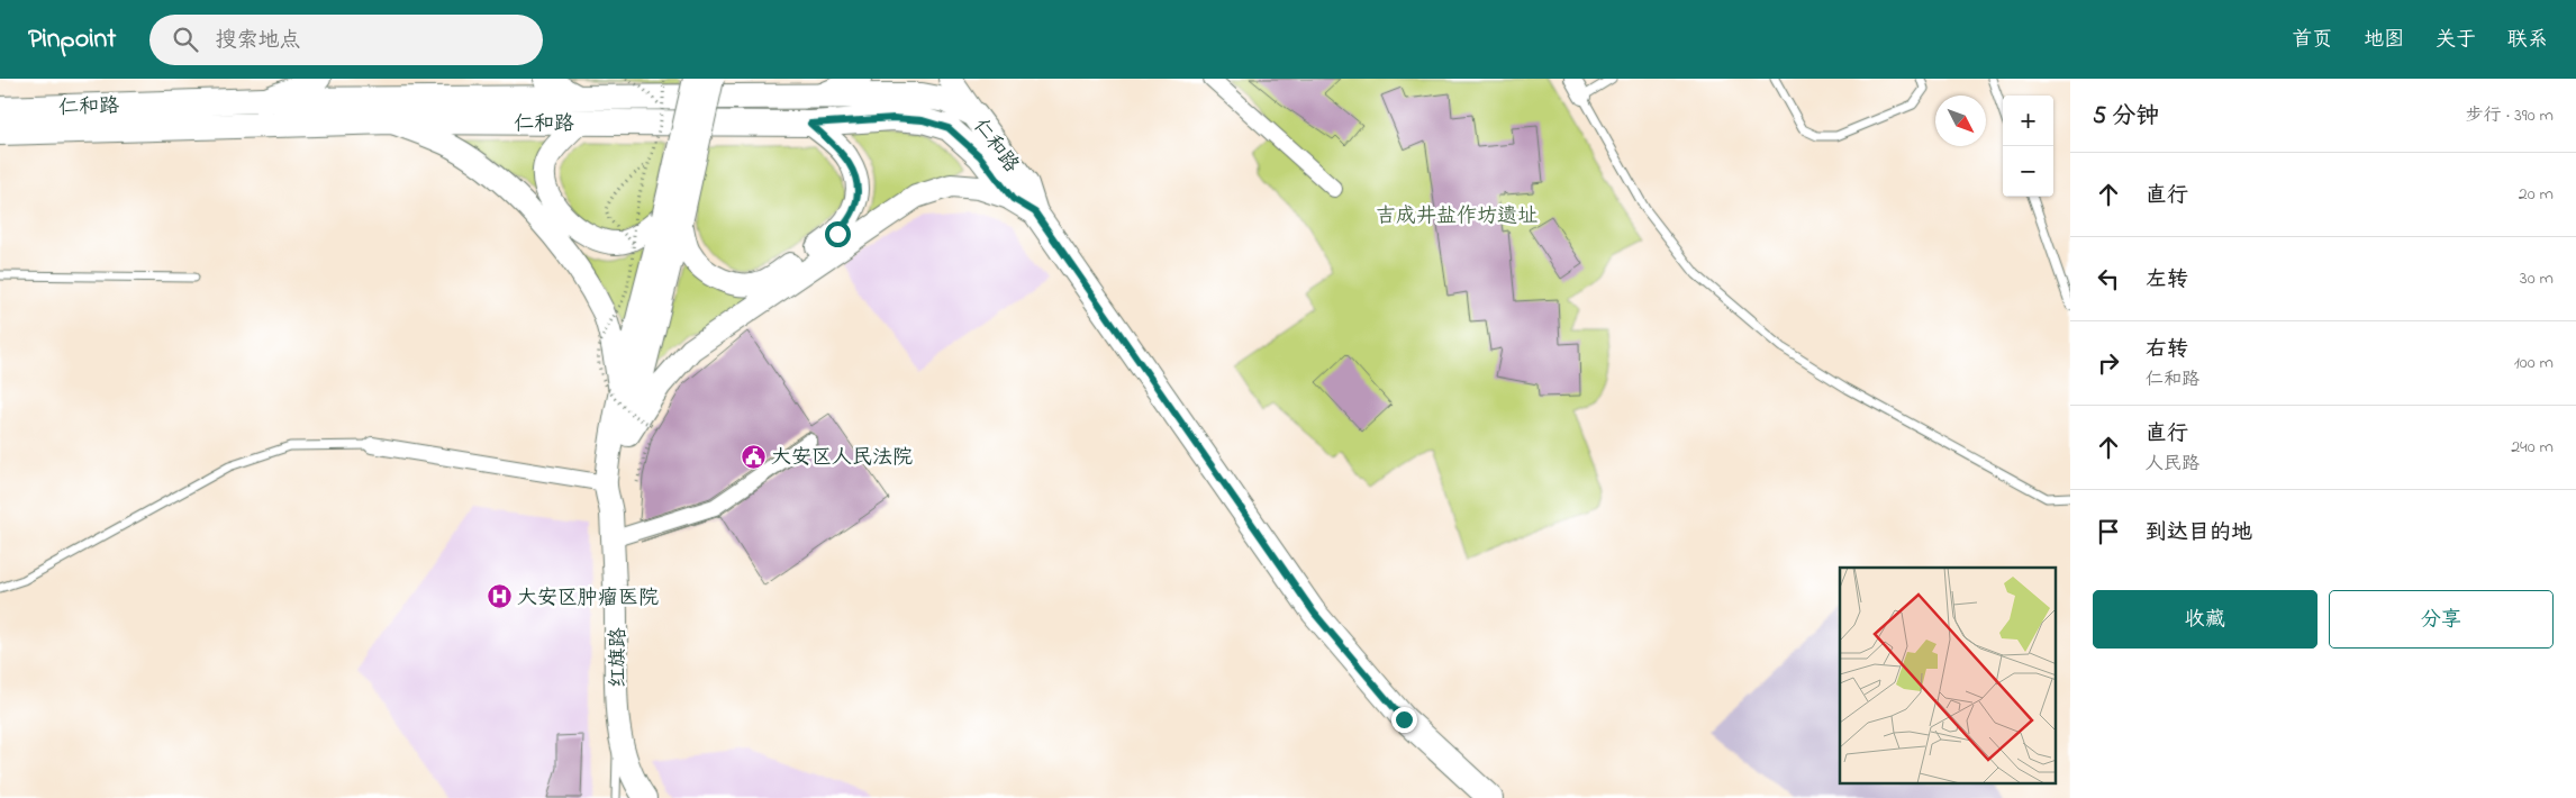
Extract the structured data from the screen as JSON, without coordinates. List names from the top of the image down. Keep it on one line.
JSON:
{"streets":{"main road":["仁和路","红旗路"]},"parks":["吉成井盐作坊遗址"],"places":{"public building":["大安区人民法院"],"hospital":["大安区肿瘤医院"]},"north":"bottom right","page":{"header":"Pinpoint","search":"搜索地点","nav":["首页","地图","关于","联系"],"heading":["5 分钟","步行 · 390 m"],"map_buttons":["+","−"],"list":[["直行","20 m"],["左转","30 m"],["右转","仁和路","100 m"],["直行","人民路","240 m"],"到达目的地"],"buttons":["收藏","分享"]}}
